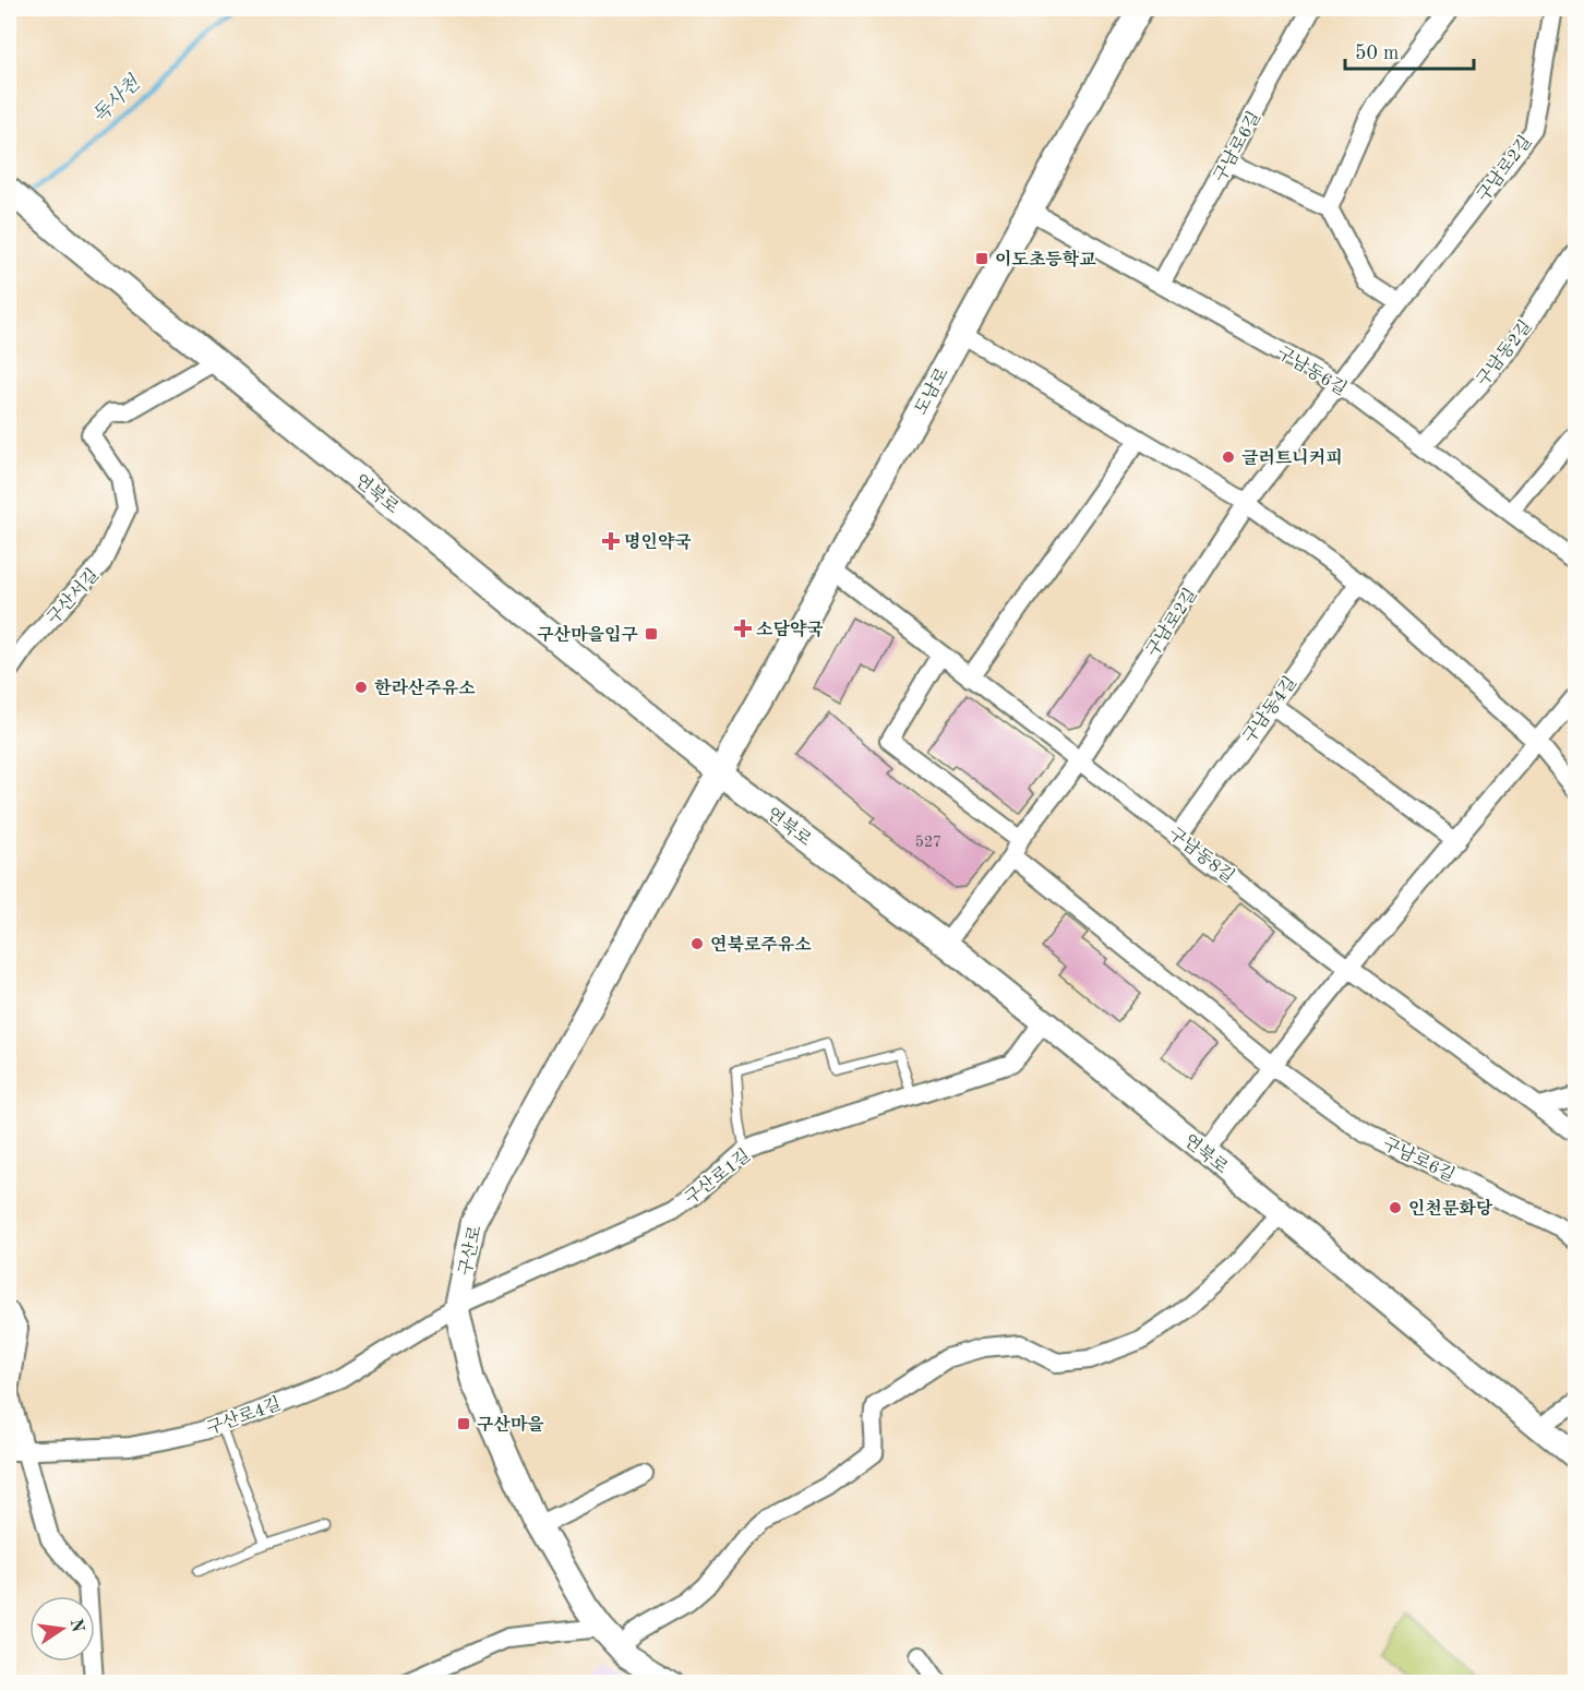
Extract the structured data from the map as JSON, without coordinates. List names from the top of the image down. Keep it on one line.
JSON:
{"streets":{"main road":["도남로","연북로","구산로"],"street":["구남로6길","구남로2길","구남동2길","구남동6길","구산서길","구남동4길","구남동8길","구산로1길","구산로4길"]},"crossings":[["구남로6길","구남로2길"],["구남로6길","구남동6길"],["구남로2길","구남동6길"],["구남로2길","연북로"],["구남로2길","구남동8길"],["구남동2길","구남동6길"],["구남동6길","도남로"],["도남로","연북로"],["도남로","구남동8길"],["도남로","구산로"],["연북로","구산서길"],["연북로","구산로1길"],["연북로","구산로"],["구남동4길","구남동8길"],["구산로1길","구산로"],["구산로1길","구산로4길"],["구산로","구산로4길"]],"water":["독사천"],"places":{"transit":["이도초등학교","구산마을입구","구산마을"],"other":["글러트니커피","한라산주유소","연북로주유소","인천문화당"],"health":["명인약국","소담약국"]},"house_numbers":["527"],"scale_bar":"50 m","north":"right"}
